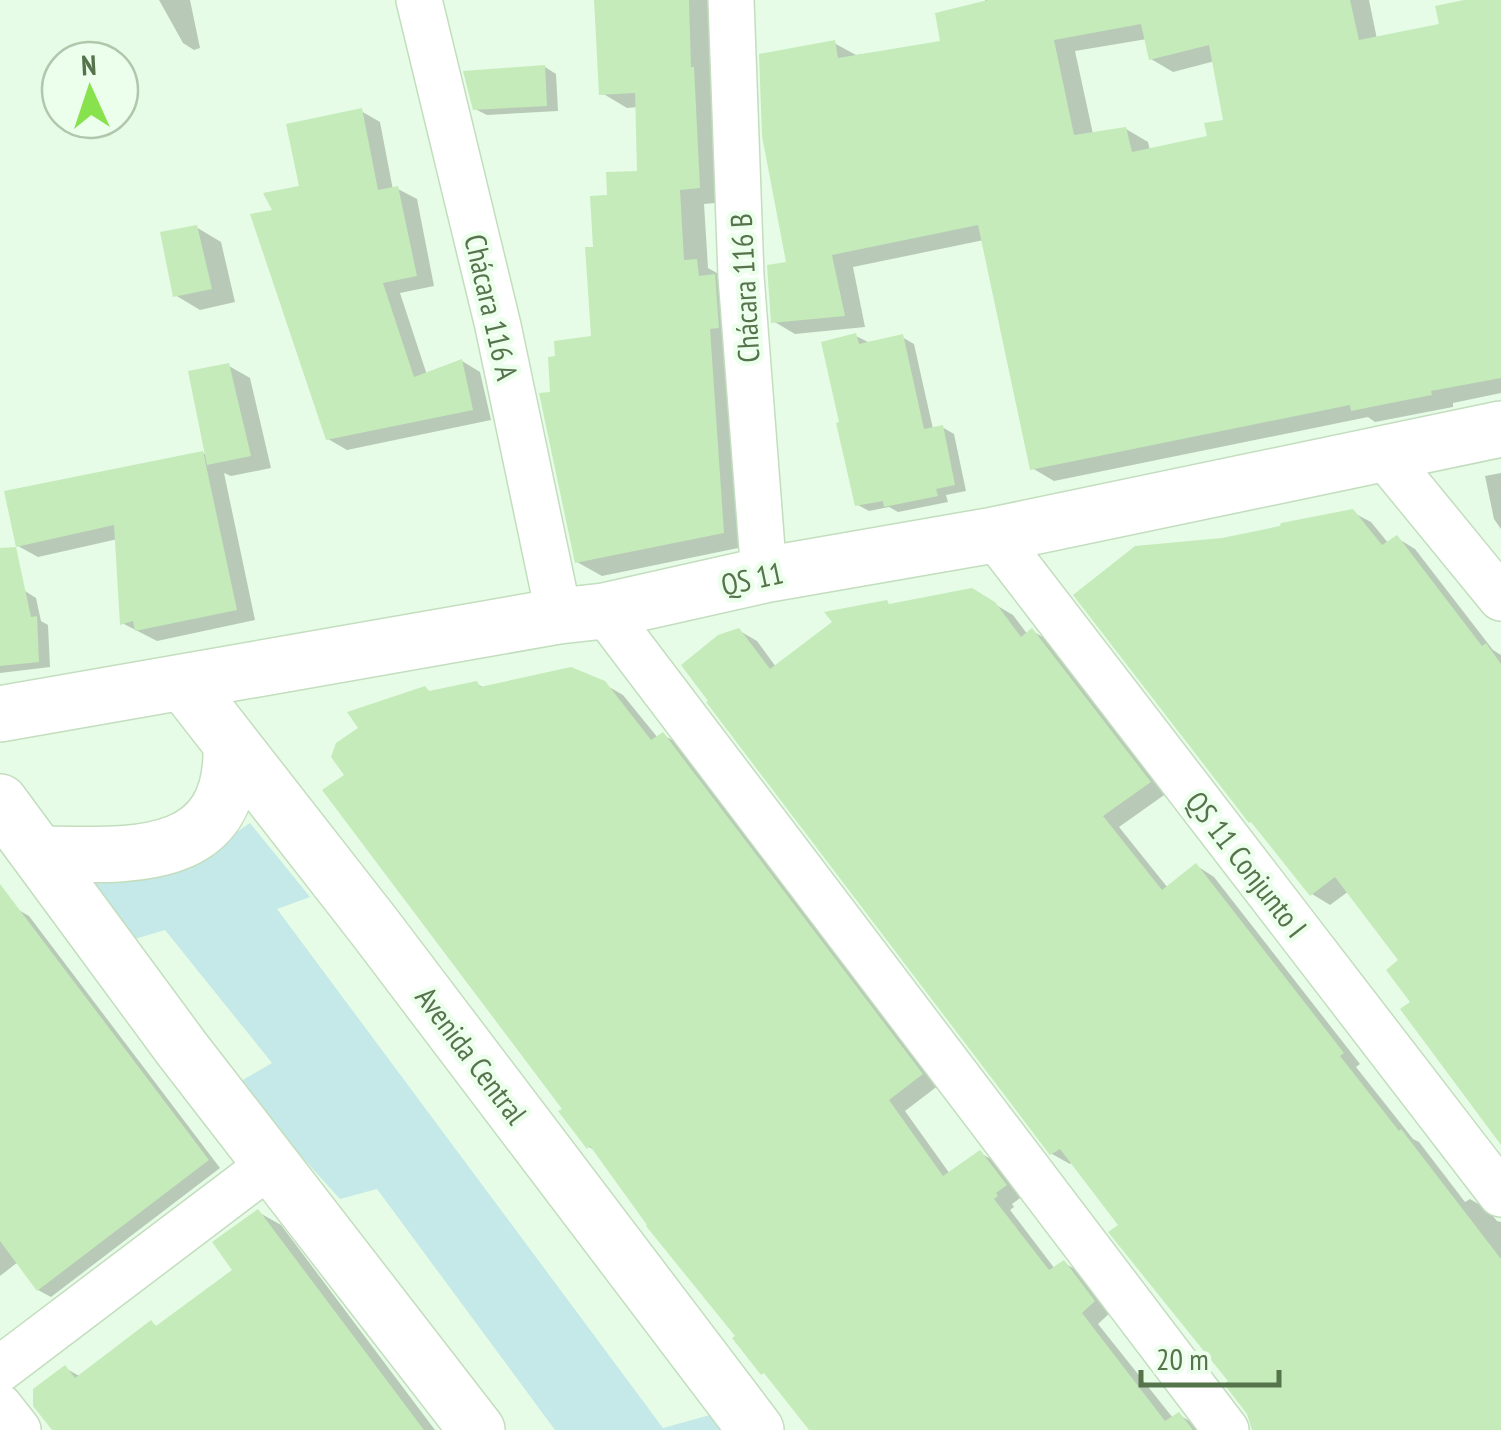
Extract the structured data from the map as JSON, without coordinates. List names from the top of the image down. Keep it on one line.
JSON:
{"streets":{"street":["Chácara 116 B","Chácara 116 A","QS 11","QS 11 Conjunto I","Avenida Central"]},"crossings":[["Chácara 116 B","QS 11"],["Chácara 116 A","QS 11"],["QS 11","QS 11 Conjunto I"],["QS 11","Avenida Central"]],"scale_bar":"20 m","north":"top"}
